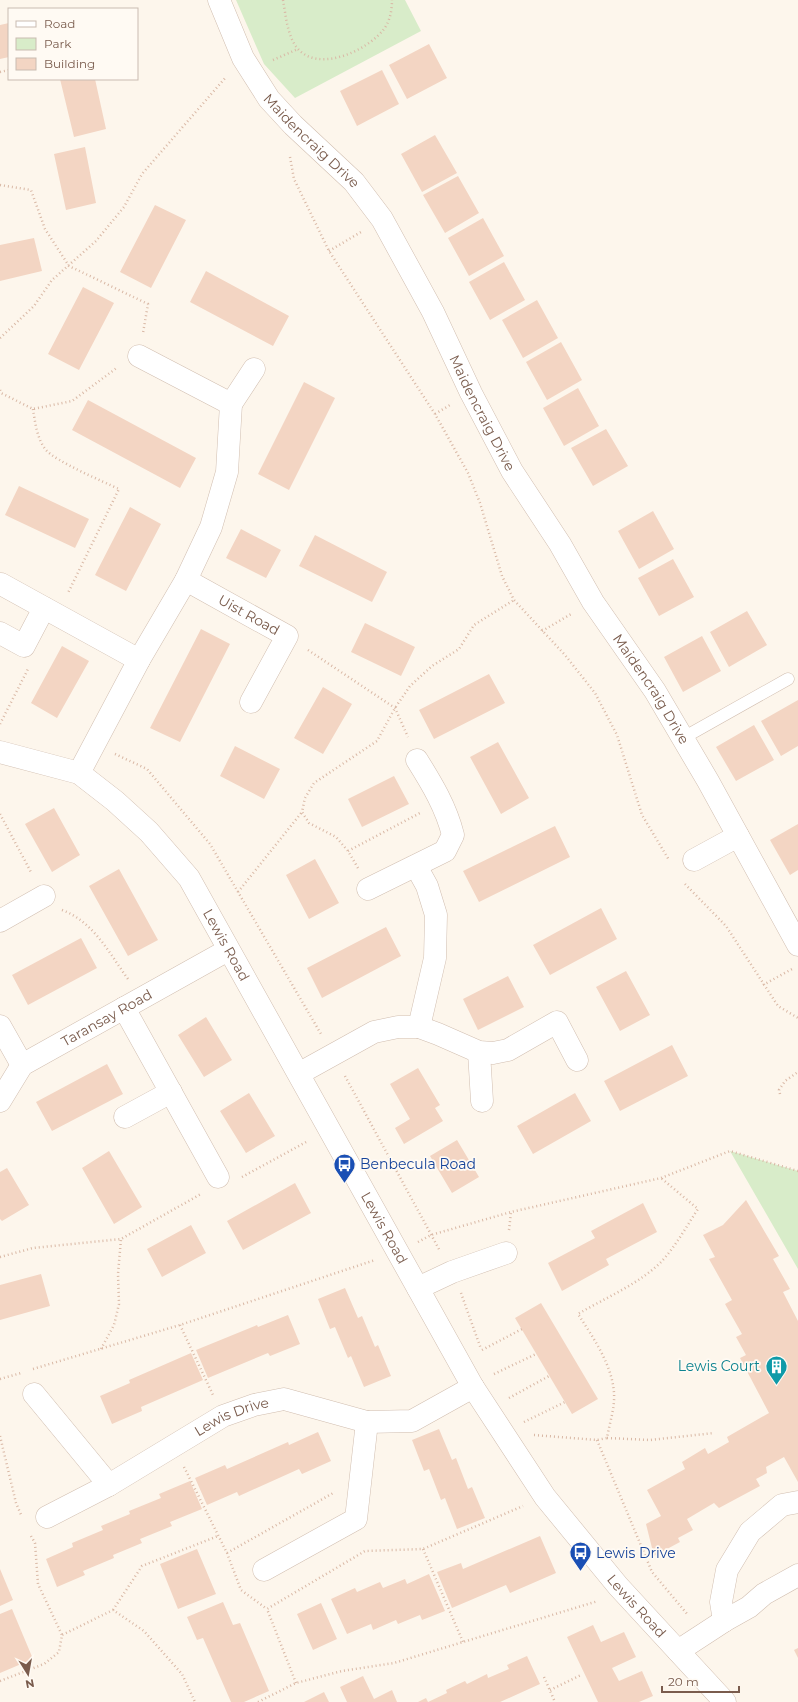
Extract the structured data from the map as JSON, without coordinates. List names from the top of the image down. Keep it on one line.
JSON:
{"streets":{"street":["Maidencraig Drive","Uist Road","Lewis Road","Taransay Road","Lewis Drive"]},"crossings":[["Lewis Road","Taransay Road"],["Lewis Road","Lewis Drive"]],"places":{"bus stop":["Benbecula Road","Lewis Drive"],"building":["Lewis Court"]},"legend":["Road","Park","Building"],"scale_bar":"20 m","north":"bottom"}
